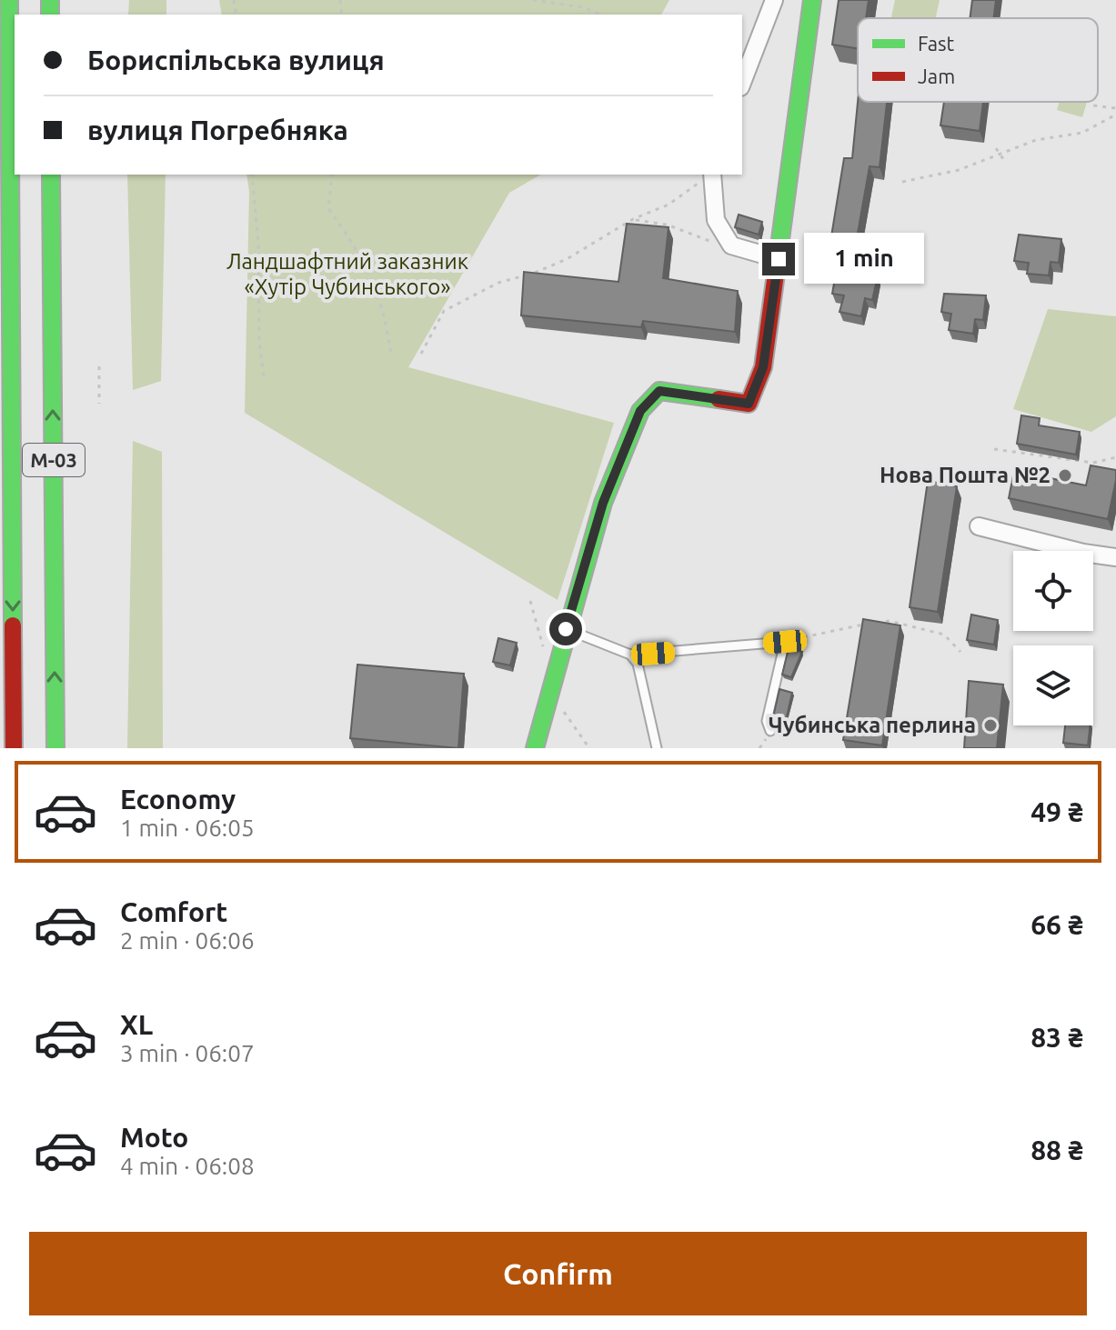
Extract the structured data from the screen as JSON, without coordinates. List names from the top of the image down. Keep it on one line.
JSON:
{"streets":{"main road":["М-03"]},"parks":["Ландшафтний заказник «Хутір Чубинського»"],"places":["Нова Пошта №2","Чубинська перлина"],"legend":["Fast","Jam"],"page":{"banner":["Бориспільська вулиця","вулиця Погребняка"],"bubble":"1 min","list":[{"name":"Economy","note":"1 min · 06:05","value":"49 ₴"},{"name":"Comfort","note":"2 min · 06:06","value":"66 ₴"},{"name":"XL","note":"3 min · 06:07","value":"83 ₴"},{"name":"Moto","note":"4 min · 06:08","value":"88 ₴"}],"buttons":"Confirm"}}
